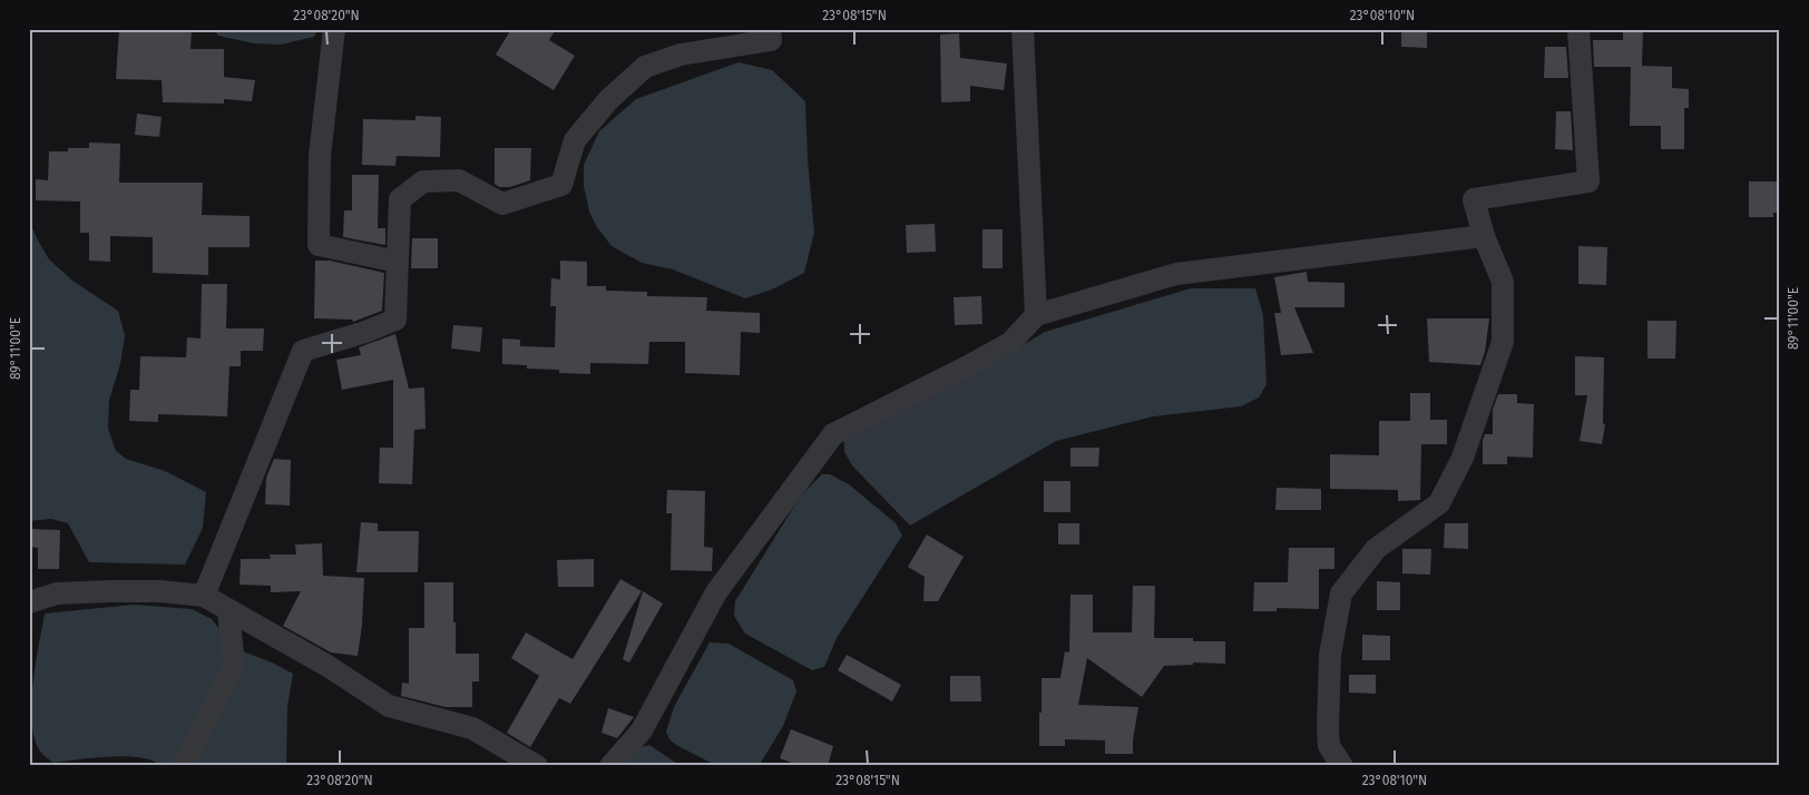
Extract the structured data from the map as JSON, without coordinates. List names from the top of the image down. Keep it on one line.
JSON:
{"coordinates":["23°08'20\"N","23°08'15\"N","23°08'10\"N","89°11'00\"E"]}
